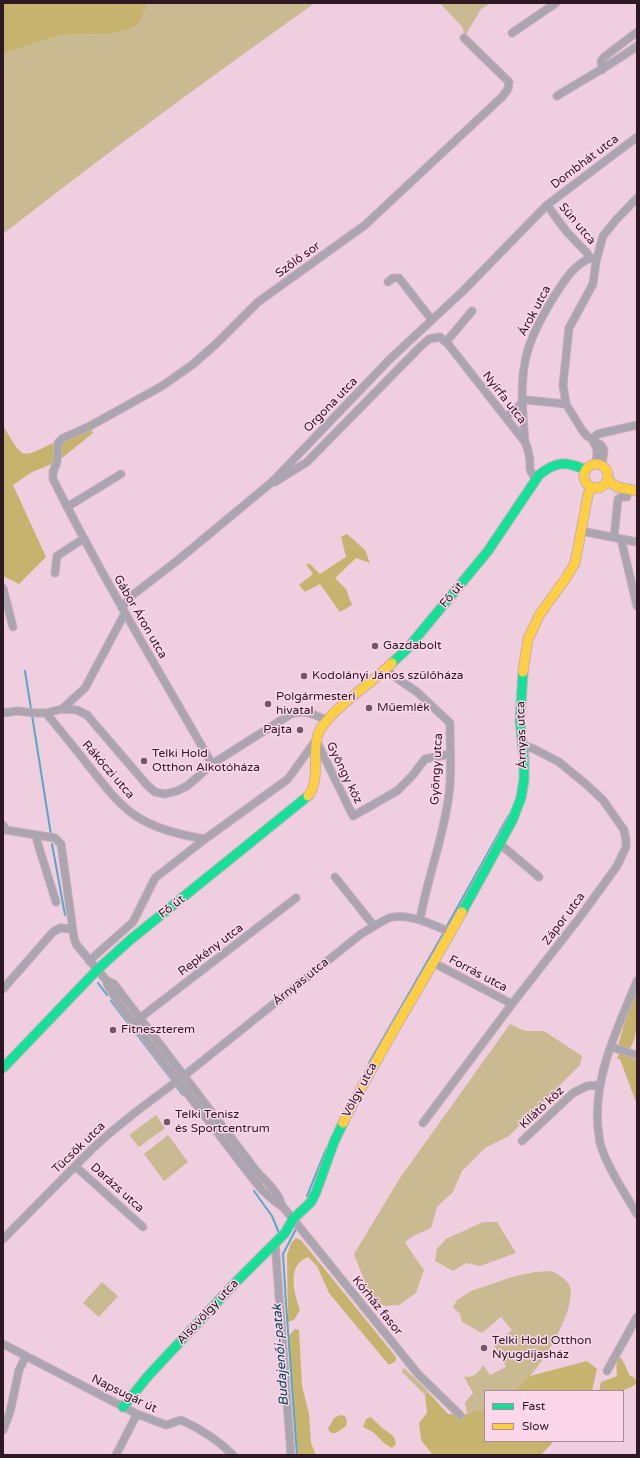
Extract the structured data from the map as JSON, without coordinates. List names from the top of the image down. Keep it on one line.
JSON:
{"streets":{"street":["Dombhát utca","Sün utca","Szőlő sor","Árok utca","Nyírfa utca","Orgona utca","Fő út","Gábor Áron utca","Árnyas utca","Gyöngy utca","Rákóczi utca","Gyöngy köz","Zápor utca","Repkény utca","Forrás utca","Völgy utca","Kilátó köz","Tücsök utca","Darázs utca","Kórház fasor","Alsóvölgy utca","Napsugár út"]},"crossings":[["Dombhát utca","Sün utca"],["Dombhát utca","Orgona utca"],["Sün utca","Árok utca"],["Sün utca","Orgona utca"],["Szőlő sor","Gábor Áron utca"],["Árok utca","Nyírfa utca"],["Nyírfa utca","Orgona utca"],["Nyírfa utca","Fő út"],["Orgona utca","Gábor Áron utca"],["Fő út","Árnyas utca"],["Fő út","Gyöngy utca"],["Fő út","Rákóczi utca"],["Fő út","Gyöngy köz"],["Fő út","Kórház fasor"],["Árnyas utca","Gyöngy utca"],["Árnyas utca","Zápor utca"],["Árnyas utca","Forrás utca"],["Árnyas utca","Völgy utca"],["Árnyas utca","Tücsök utca"],["Árnyas utca","Kórház fasor"],["Gyöngy utca","Gyöngy köz"],["Zápor utca","Forrás utca"],["Repkény utca","Kórház fasor"],["Forrás utca","Völgy utca"],["Völgy utca","Kórház fasor"],["Völgy utca","Alsóvölgy utca"],["Tücsök utca","Darázs utca"],["Tücsök utca","Kórház fasor"],["Kórház fasor","Alsóvölgy utca"],["Alsóvölgy utca","Napsugár út"]],"water":["Budajenői-patak"],"places":["Gazdabolt","Kodolányi János szülőháza","Polgármesteri hivatal","Műemlék","Pajta","Telki Hold Otthon Alkotóháza","Fitneszterem","Telki Tenisz és Sportcentrum","Telki Hold Otthon Nyugdíjasház"],"legend":["Fast","Slow"]}
